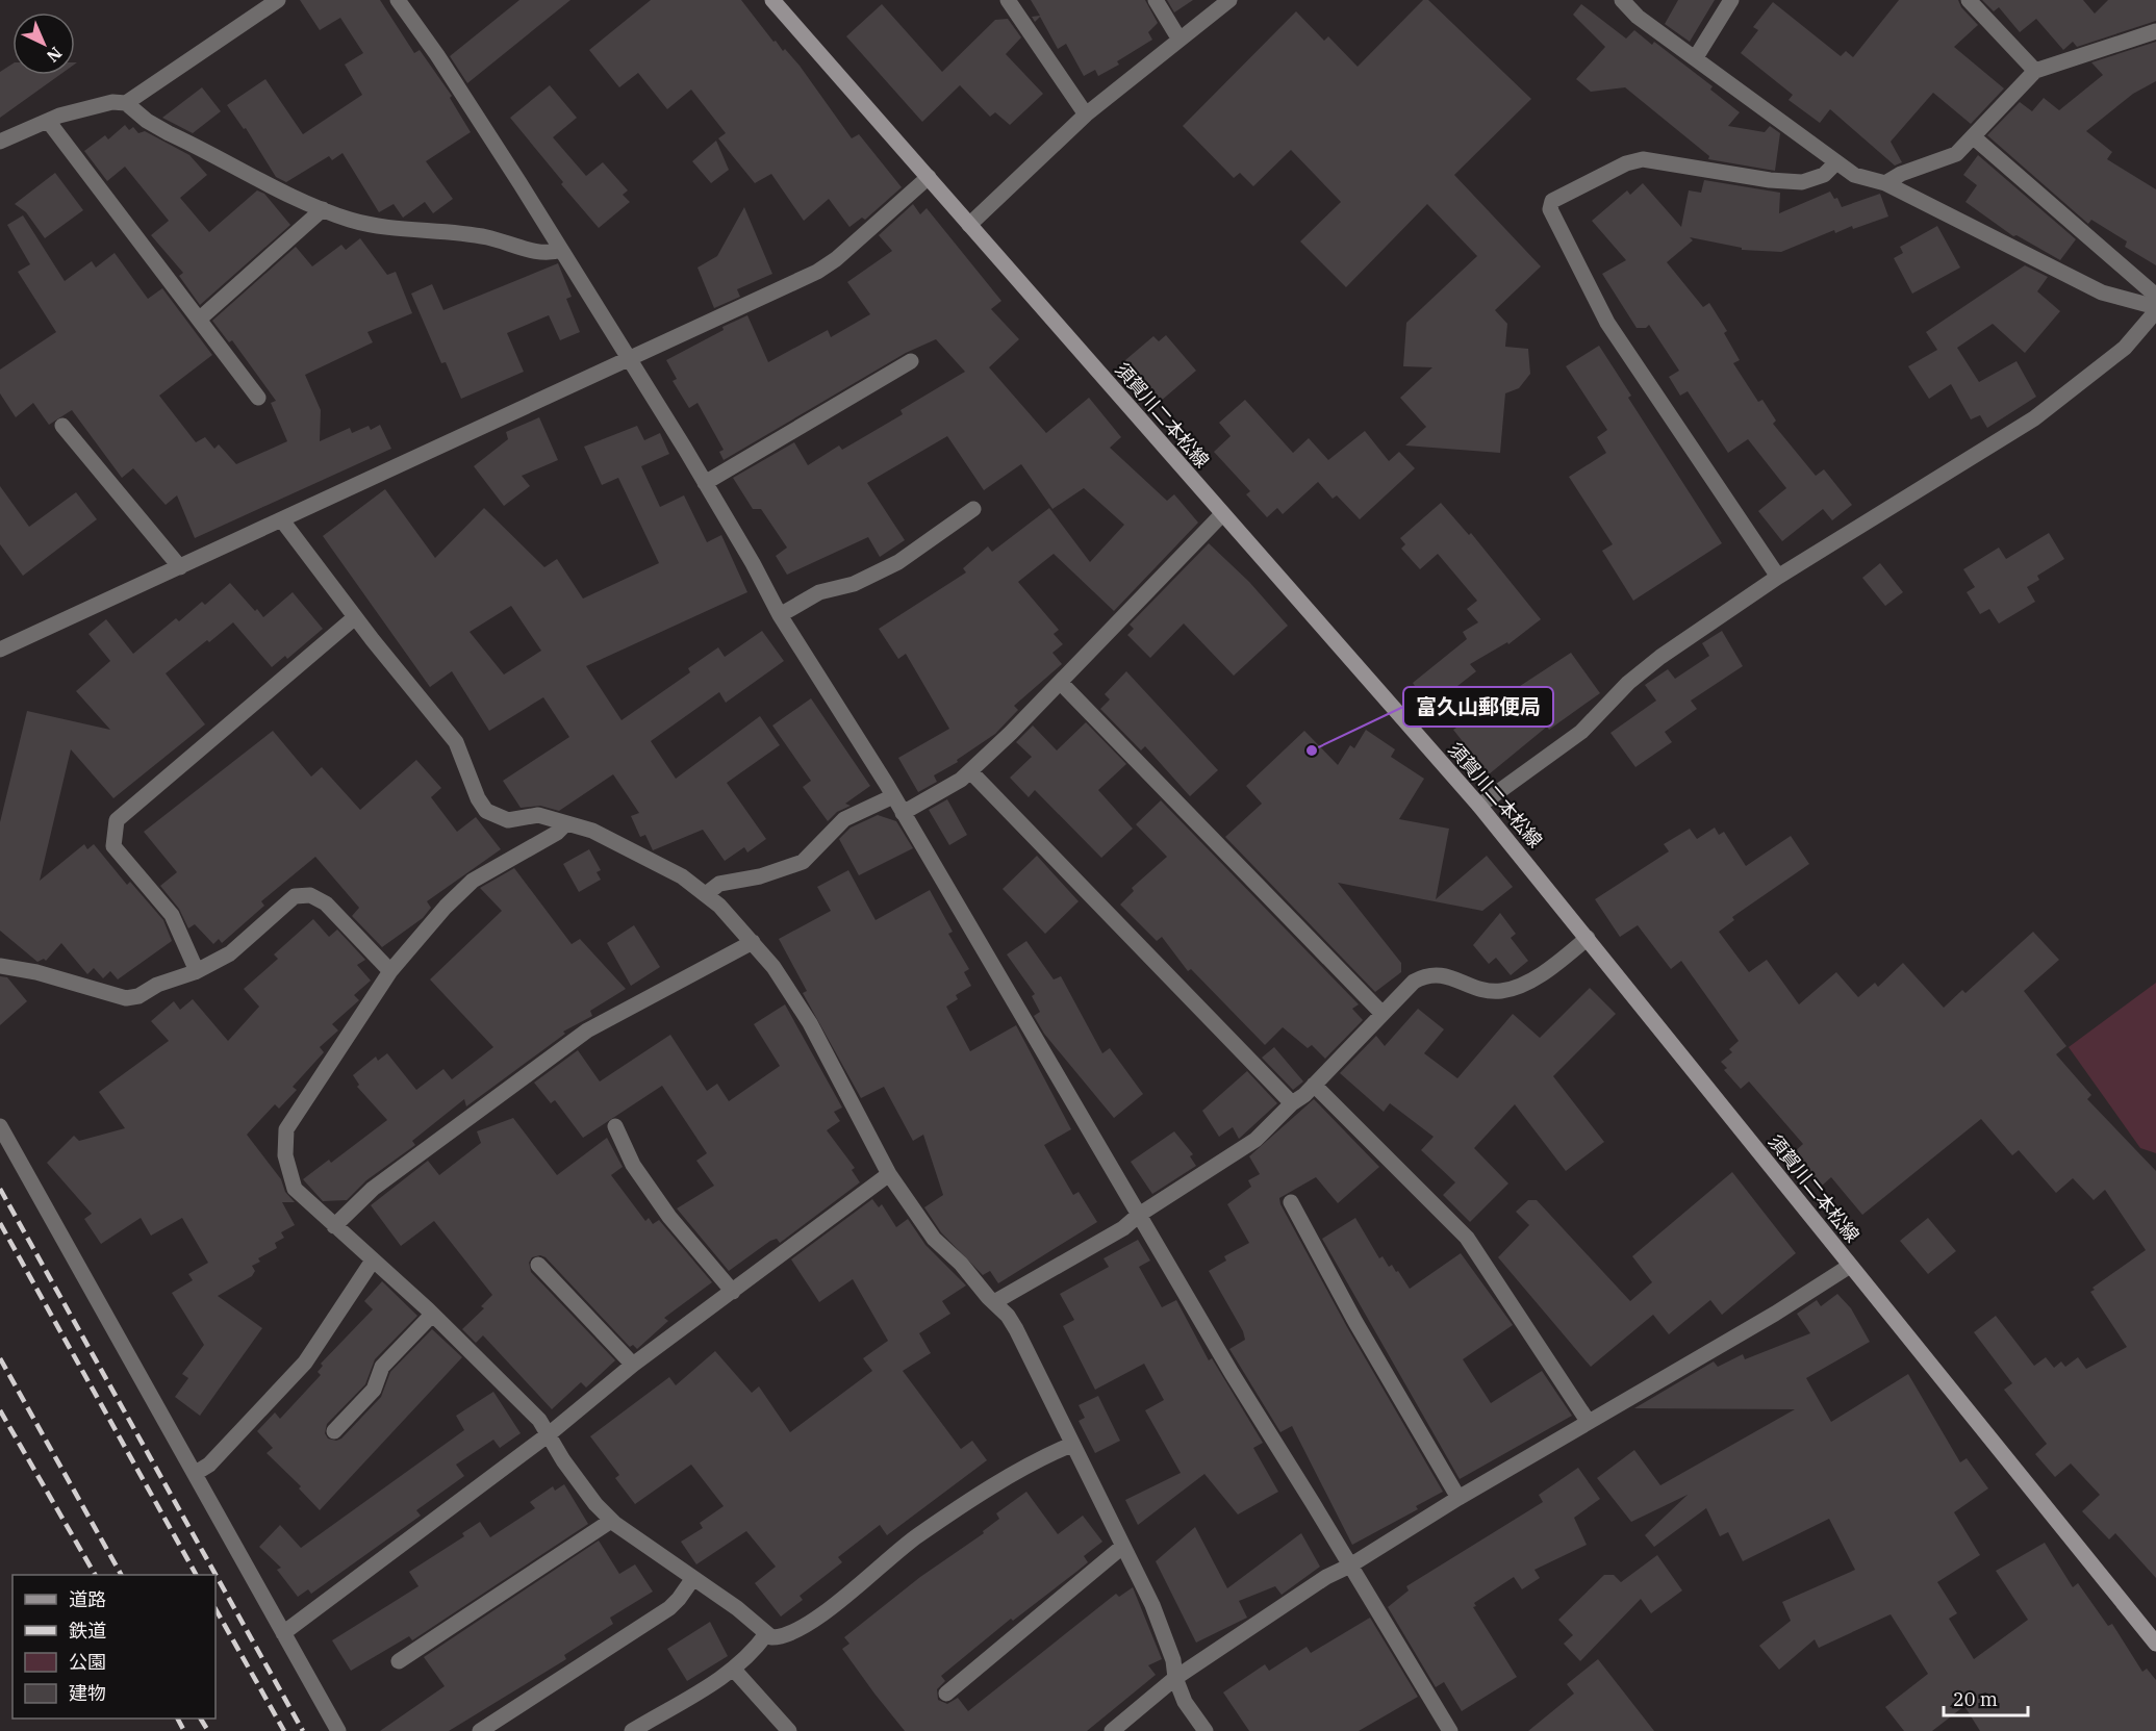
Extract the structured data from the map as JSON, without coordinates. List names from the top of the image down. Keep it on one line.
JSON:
{"streets":{"main road":["須賀川二本松線"]},"places":["富久山郵便局"],"legend":["道路","鉄道","公園","建物"],"scale_bar":"20 m","north":"bottom right"}
